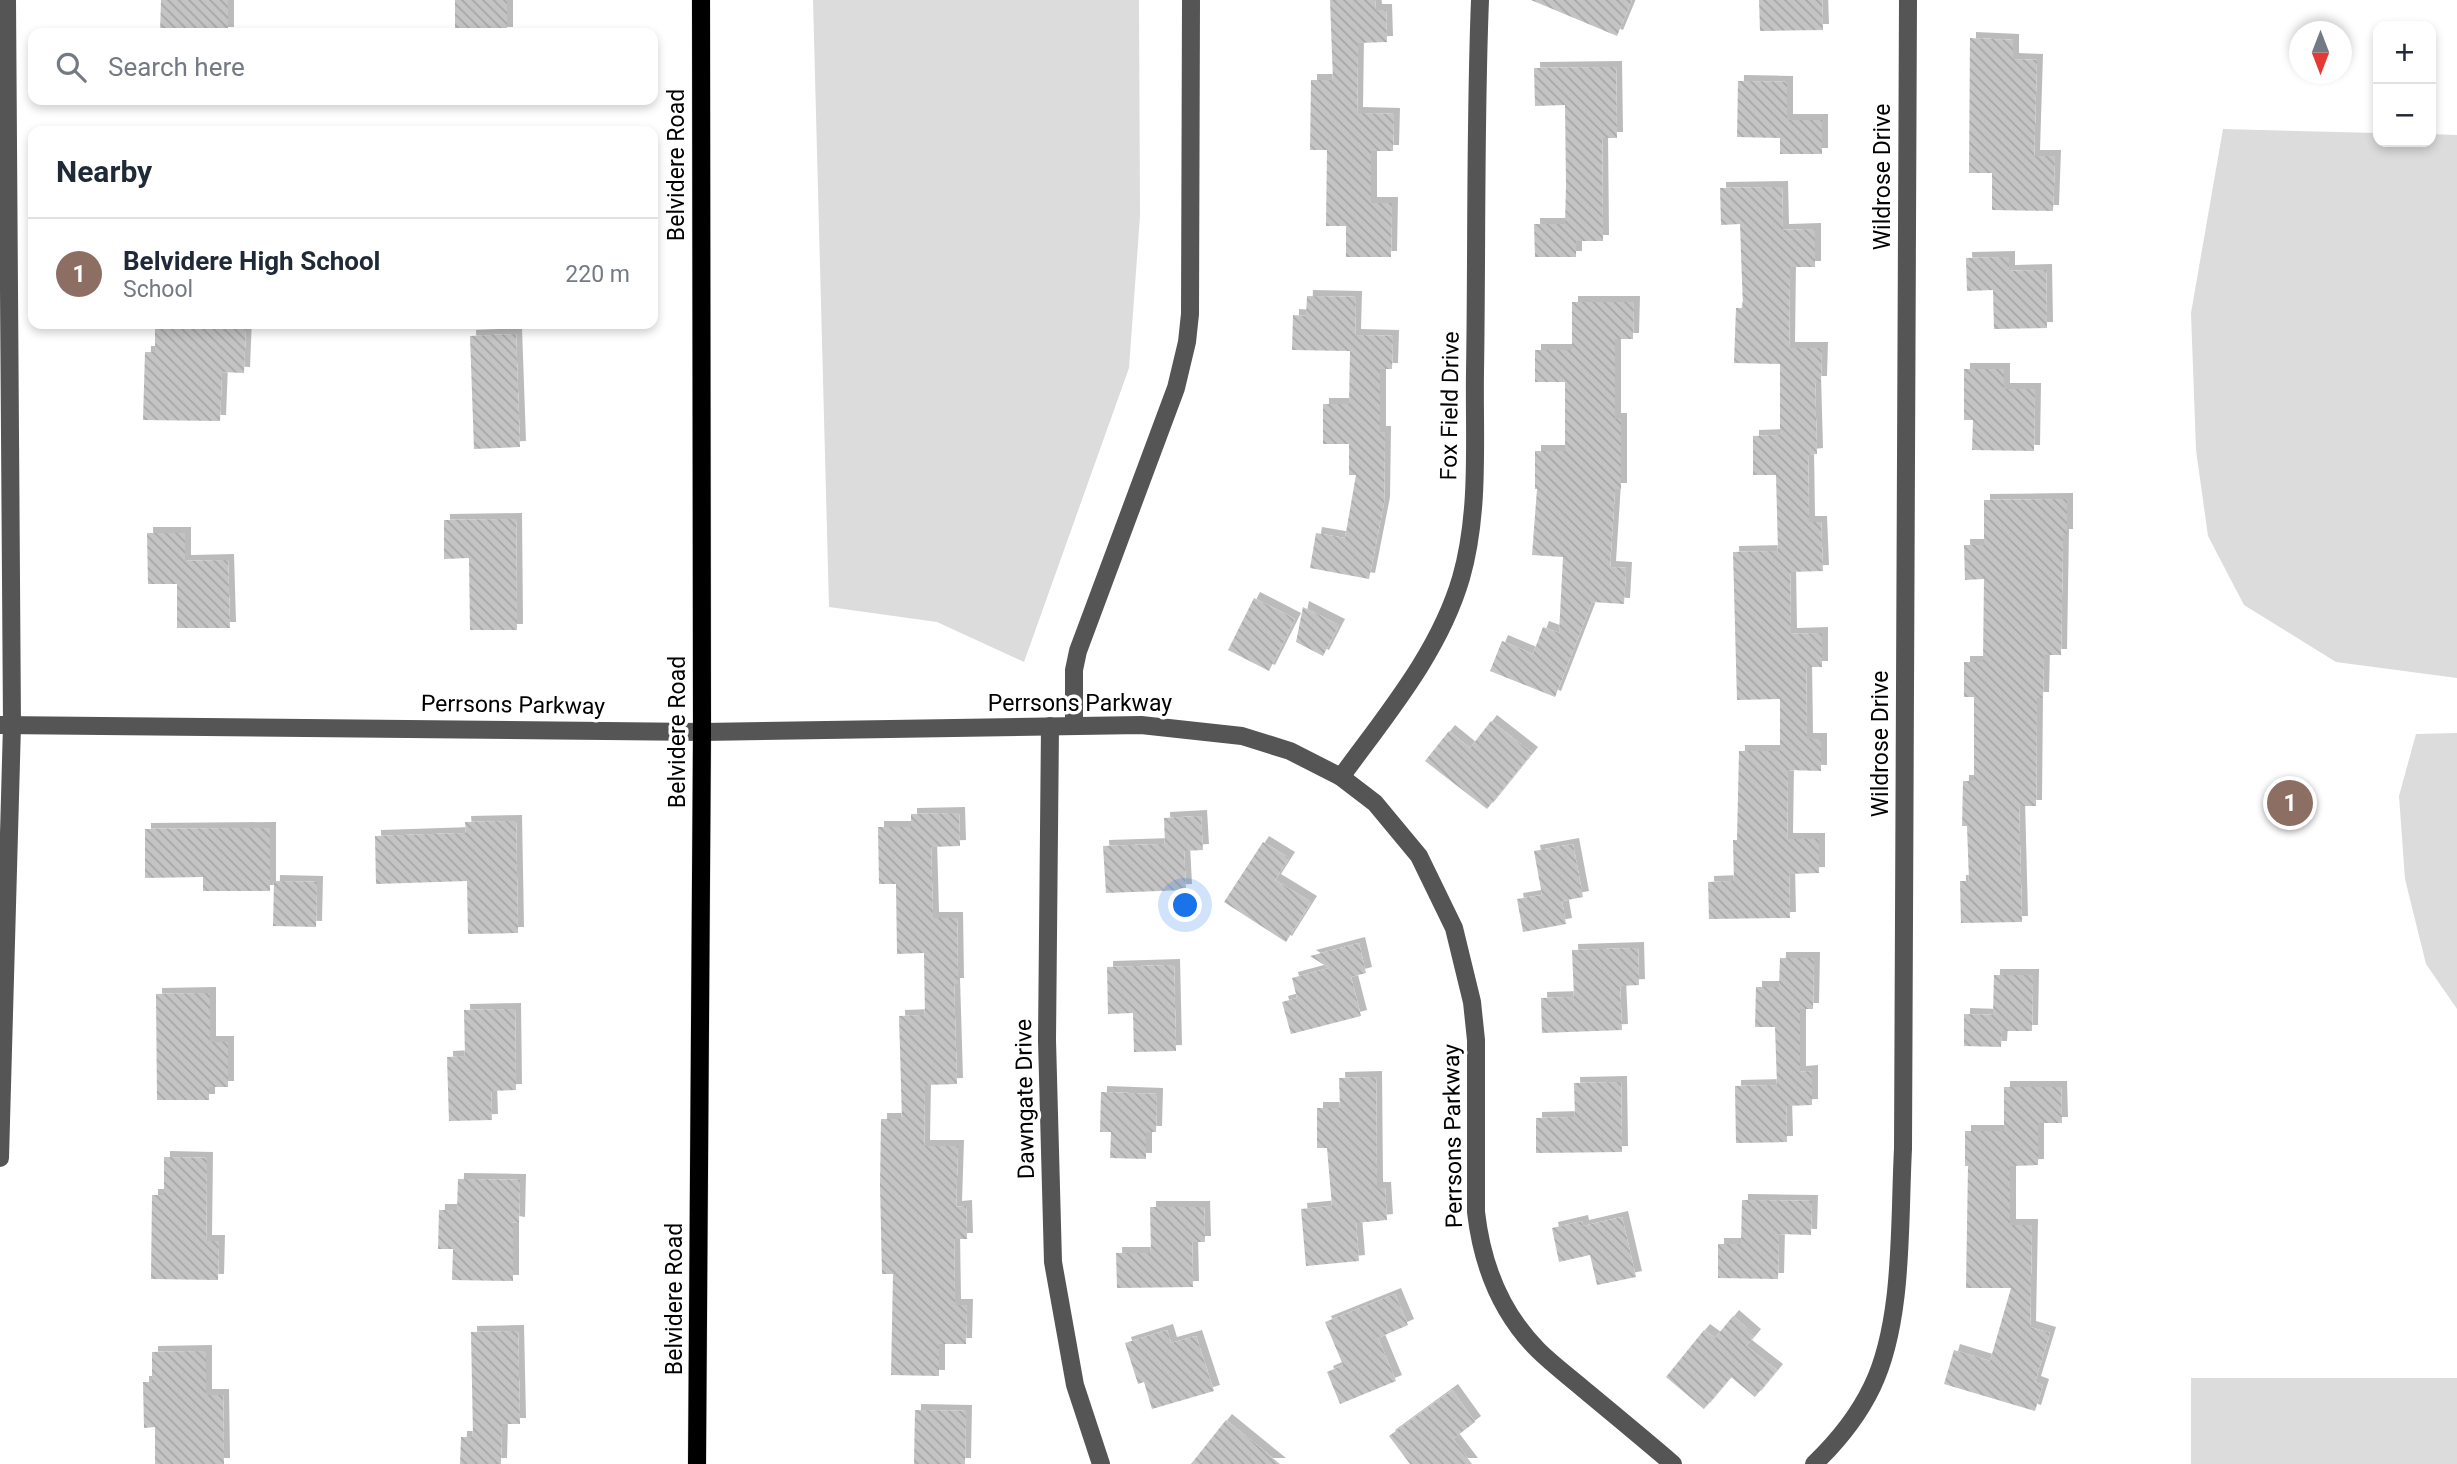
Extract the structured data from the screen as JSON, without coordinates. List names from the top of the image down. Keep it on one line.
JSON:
{"streets":{"main road":["Belvidere Road"],"street":["Wildrose Drive","Fox Field Drive","Perrsons Parkway","Dawngate Drive"]},"crossings":[["Belvidere Road","Perrsons Parkway"],["Fox Field Drive","Perrsons Parkway"],["Perrsons Parkway","Dawngate Drive"]],"north":"bottom","page":{"map_buttons":["+","−"],"search":"Search here","heading":"Nearby","list":[{"mark":"1","name":"Belvidere High School","note":"School","value":"220 m"}],"pins":"1"}}
